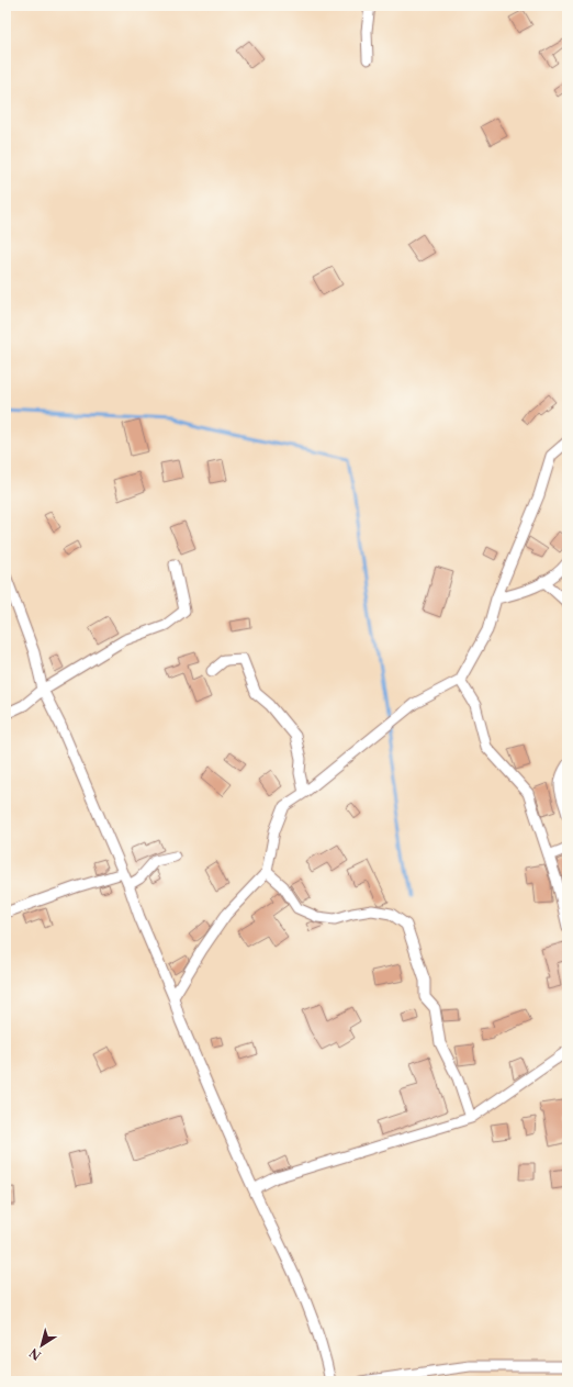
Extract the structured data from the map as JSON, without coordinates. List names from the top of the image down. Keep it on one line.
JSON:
{"north":"bottom left"}
